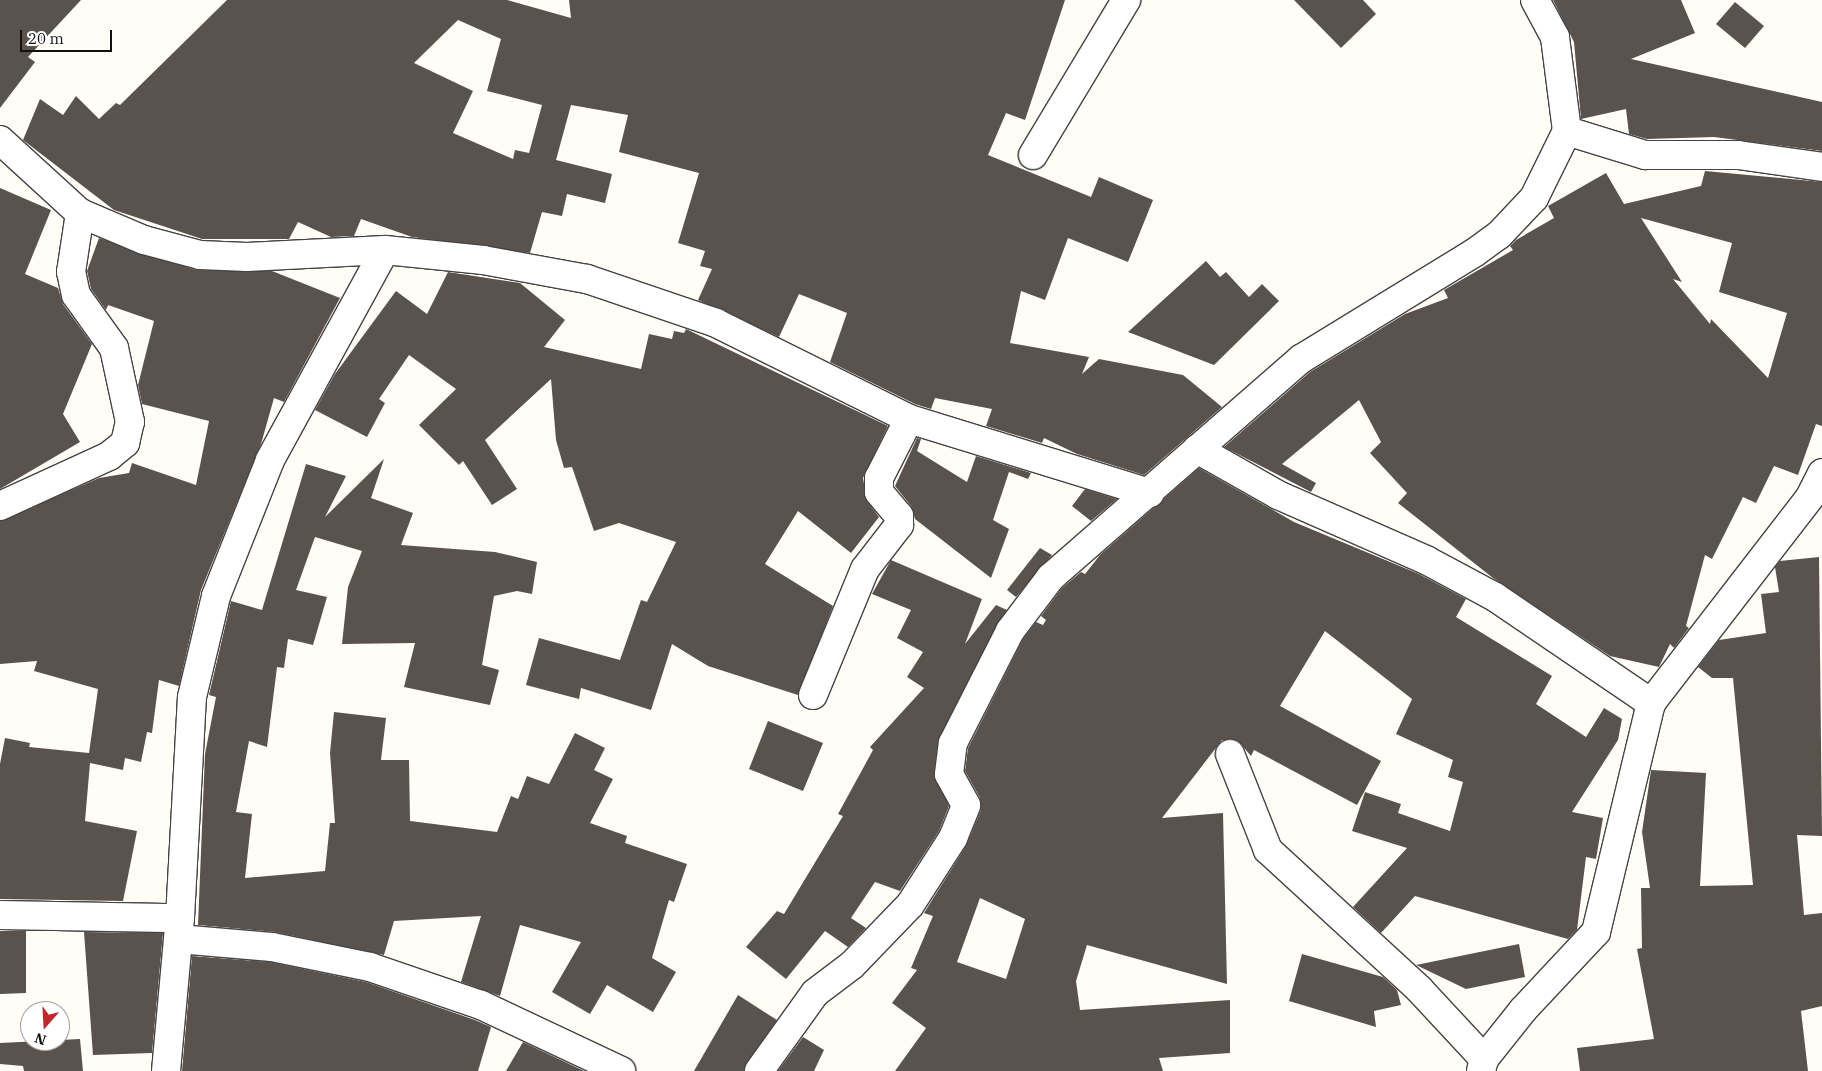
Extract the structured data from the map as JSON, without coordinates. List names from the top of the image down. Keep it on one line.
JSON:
{"scale_bar":"20 m","north":"bottom"}
